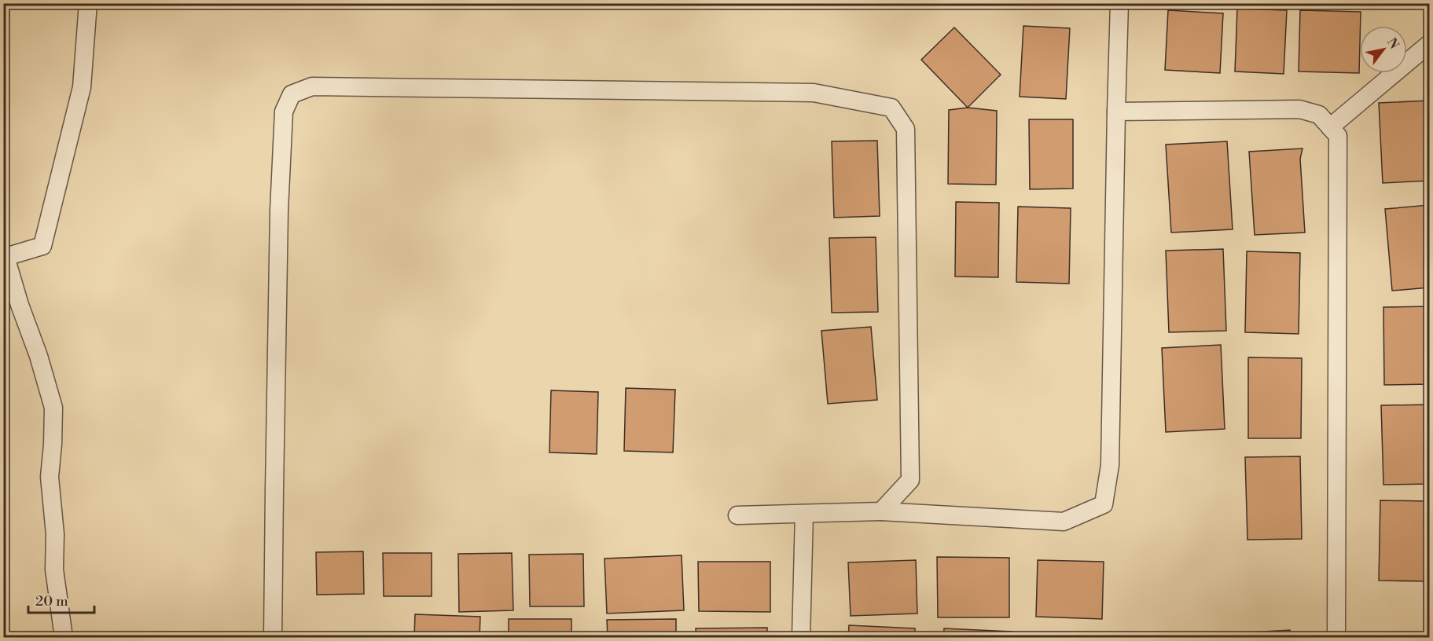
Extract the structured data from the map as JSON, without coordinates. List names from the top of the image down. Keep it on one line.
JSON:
{"scale_bar":"20 m","north":"top right"}
